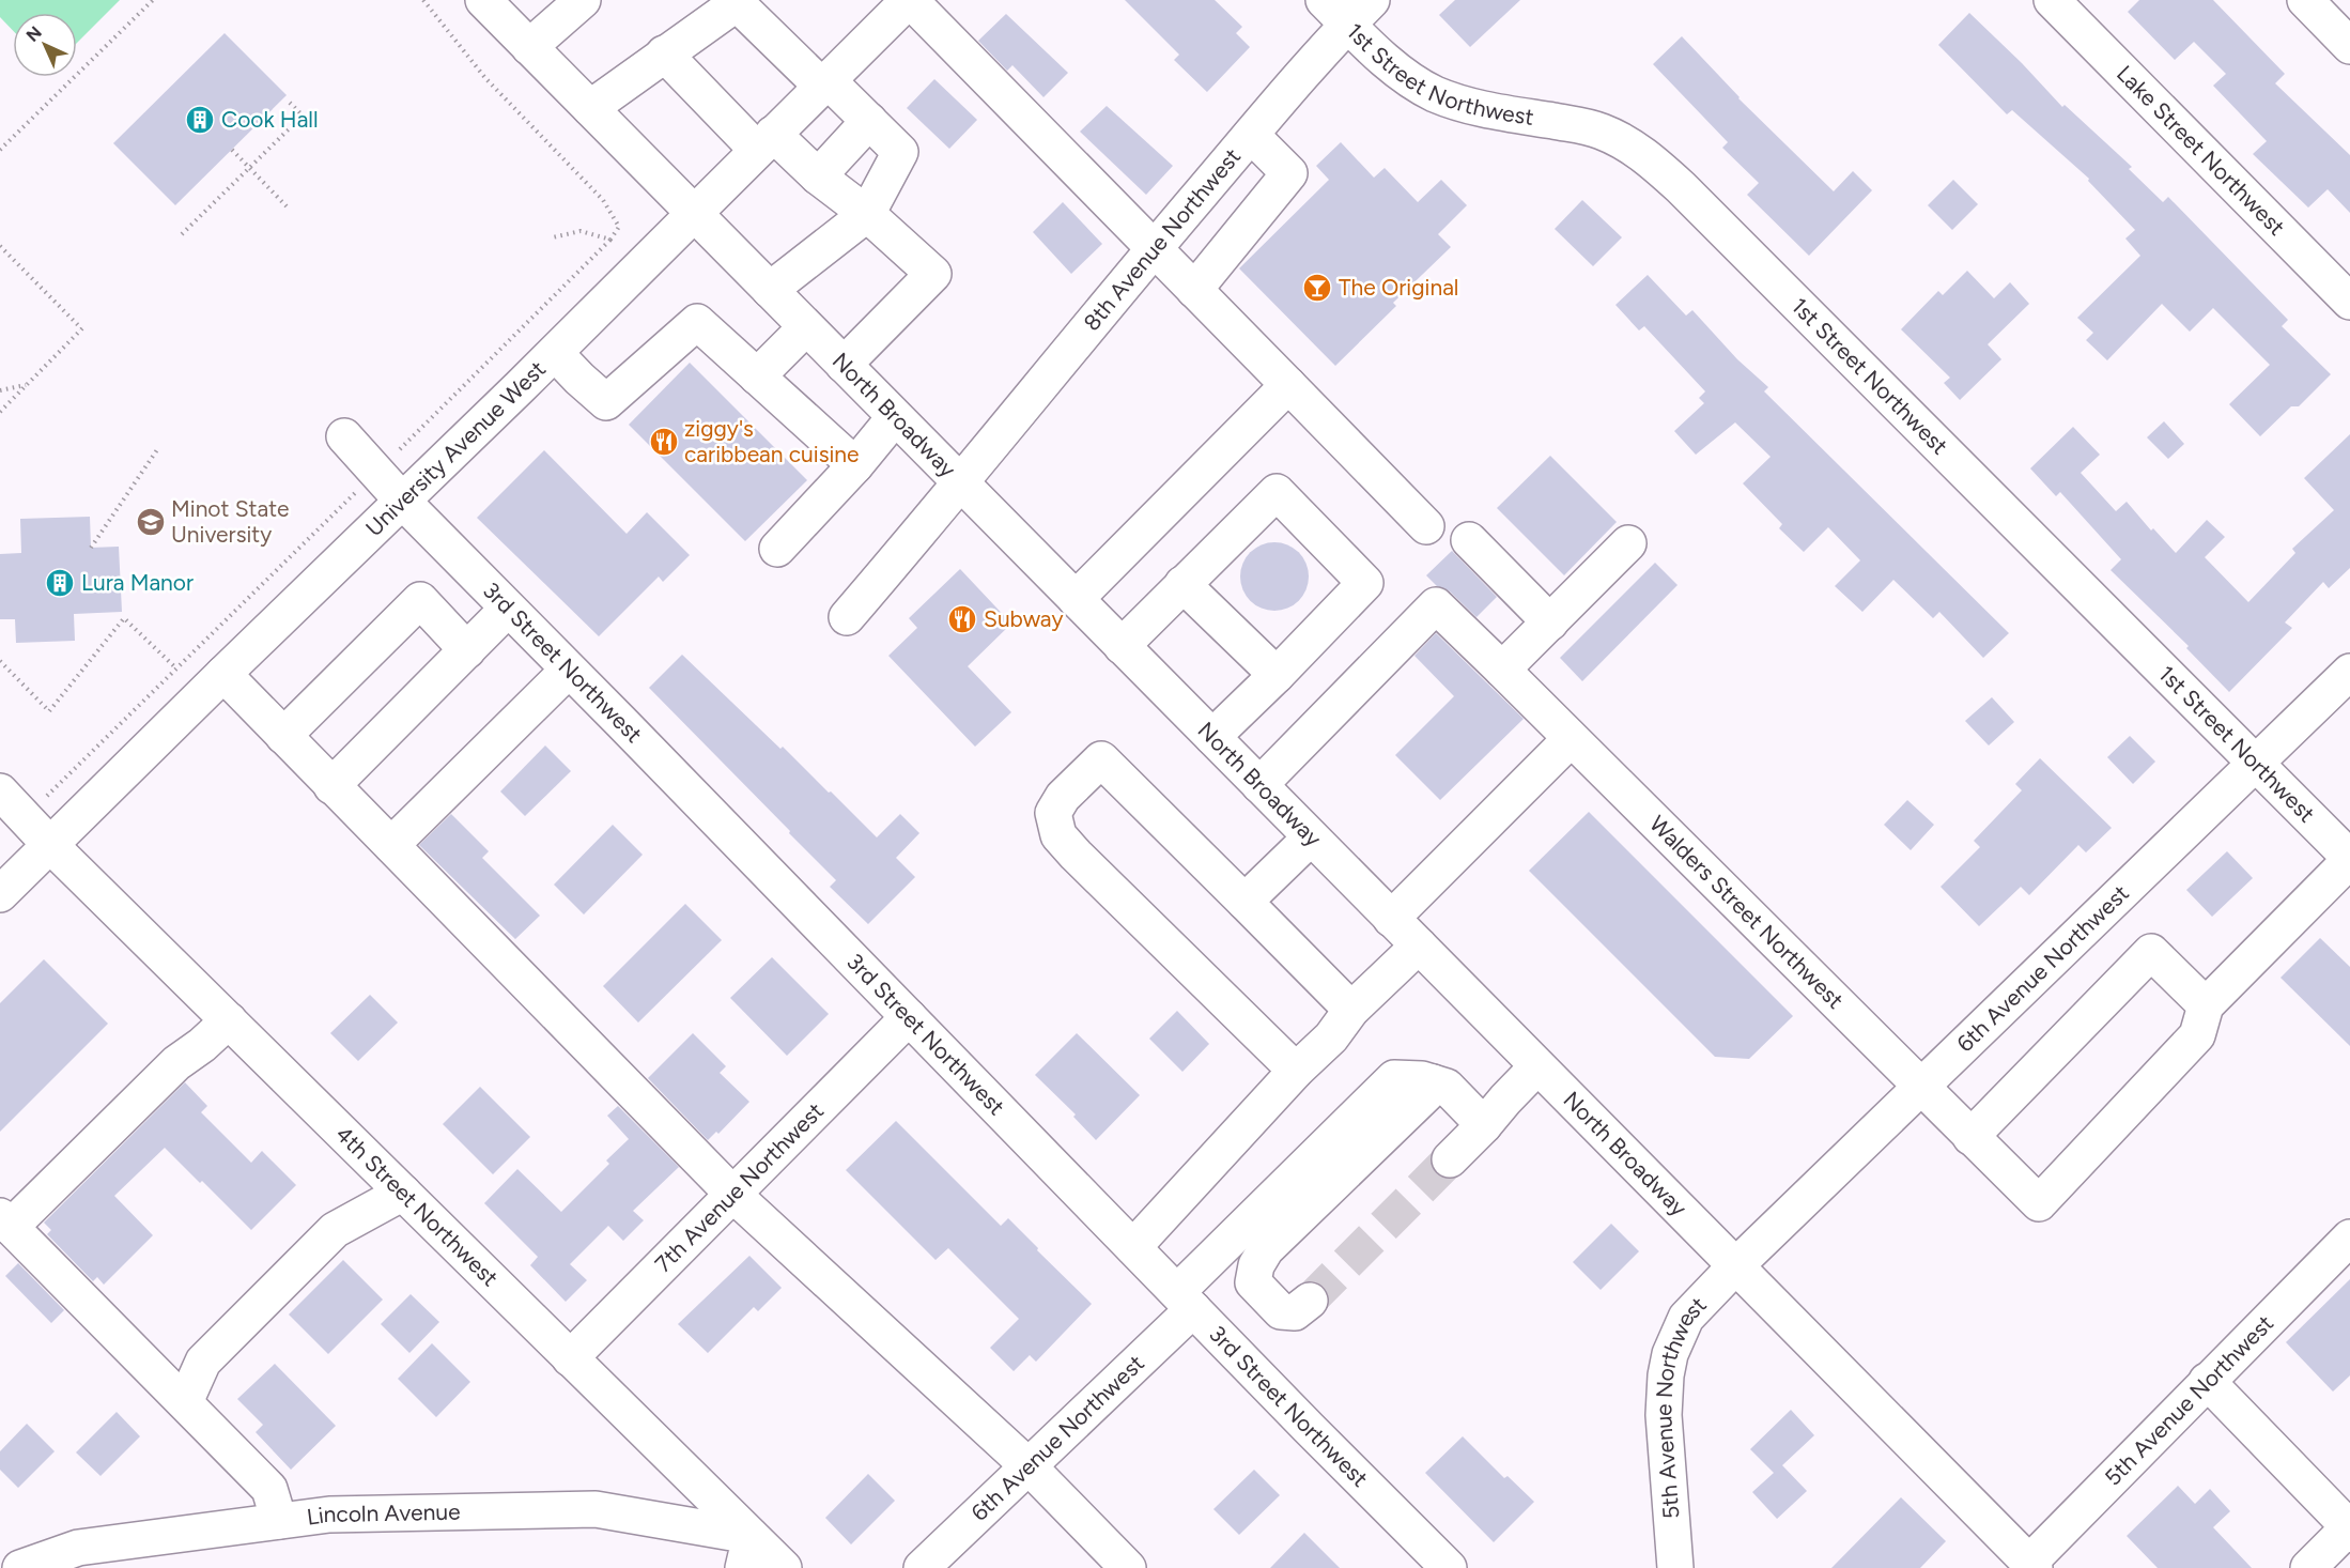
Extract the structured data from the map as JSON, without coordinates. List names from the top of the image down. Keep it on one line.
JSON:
{"streets":{"street":["1st Street Northwest","Lake Street Northwest","8th Avenue Northwest","North Broadway","University Avenue West","3rd Street Northwest","Walders Street Northwest","6th Avenue Northwest","7th Avenue Northwest","4th Street Northwest","5th Avenue Northwest","Lincoln Avenue"]},"crossings":[["1st Street Northwest","8th Avenue Northwest"],["1st Street Northwest","6th Avenue Northwest"],["8th Avenue Northwest","North Broadway"],["North Broadway","University Avenue West"],["North Broadway","Walders Street Northwest"],["North Broadway","6th Avenue Northwest"],["North Broadway","5th Avenue Northwest"],["University Avenue West","3rd Street Northwest"],["University Avenue West","4th Street Northwest"],["3rd Street Northwest","6th Avenue Northwest"],["3rd Street Northwest","7th Avenue Northwest"],["Walders Street Northwest","6th Avenue Northwest"],["6th Avenue Northwest","5th Avenue Northwest"],["7th Avenue Northwest","4th Street Northwest"],["4th Street Northwest","Lincoln Avenue"]],"places":{"building":["Cook Hall","Lura Manor"],"bar":["The Original"],"restaurant":["ziggy's caribbean cuisine","Subway"],"school or university":["Minot State University"]},"north":"top left"}
